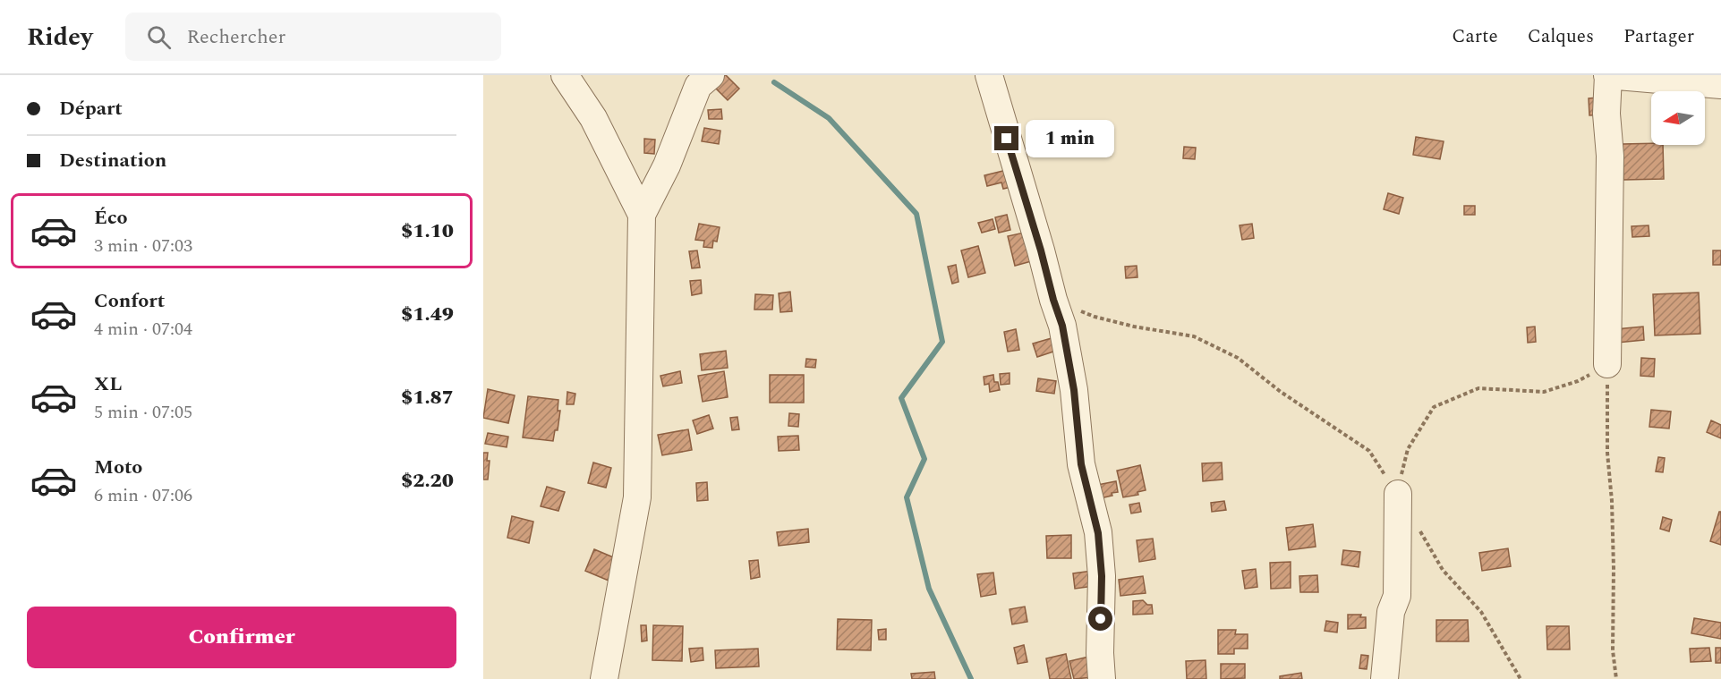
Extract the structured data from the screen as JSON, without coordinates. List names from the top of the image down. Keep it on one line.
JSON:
{"north":"left","page":{"header":"Ridey","search":"Rechercher","nav":["Carte","Calques","Partager"],"banner":["Départ","Destination"],"bubble":"1 min","list":[{"name":"Éco","note":"3 min · 07:03","value":"$1.10"},{"name":"Confort","note":"4 min · 07:04","value":"$1.49"},{"name":"XL","note":"5 min · 07:05","value":"$1.87"},{"name":"Moto","note":"6 min · 07:06","value":"$2.20"}],"buttons":"Confirmer"}}
